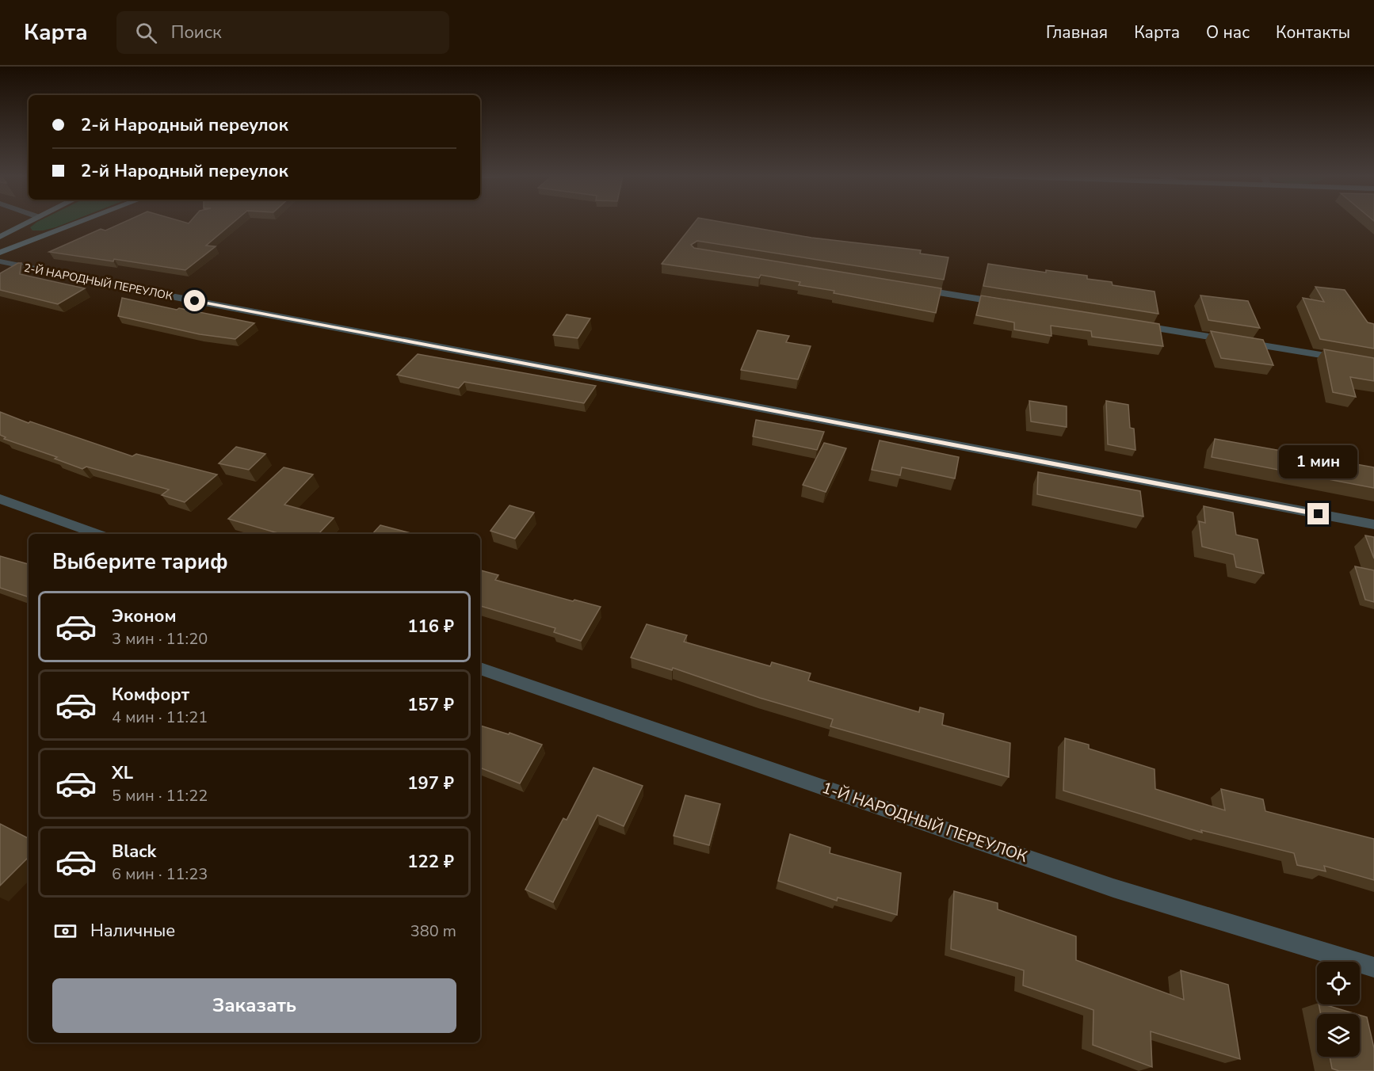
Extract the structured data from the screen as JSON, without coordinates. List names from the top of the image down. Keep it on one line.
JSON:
{"streets":{"street":["2-Й НАРОДНЫЙ ПЕРЕУЛОК","1-Й НАРОДНЫЙ ПЕРЕУЛОК"]},"page":{"header":"Карта","search":"Поиск","nav":["Главная","Карта","О нас","Контакты"],"banner":["2-й Народный переулок","2-й Народный переулок"],"bubble":"1 мин","heading":"Выберите тариф","list":[{"name":"Эконом","note":"3 мин · 11:20","value":"116 ₽"},{"name":"Комфорт","note":"4 мин · 11:21","value":"157 ₽"},{"name":"XL","note":"5 мин · 11:22","value":"197 ₽"},{"name":"Black","note":"6 мин · 11:23","value":"122 ₽"}],"pay":["Наличные","380 m"],"buttons":"Заказать"}}
